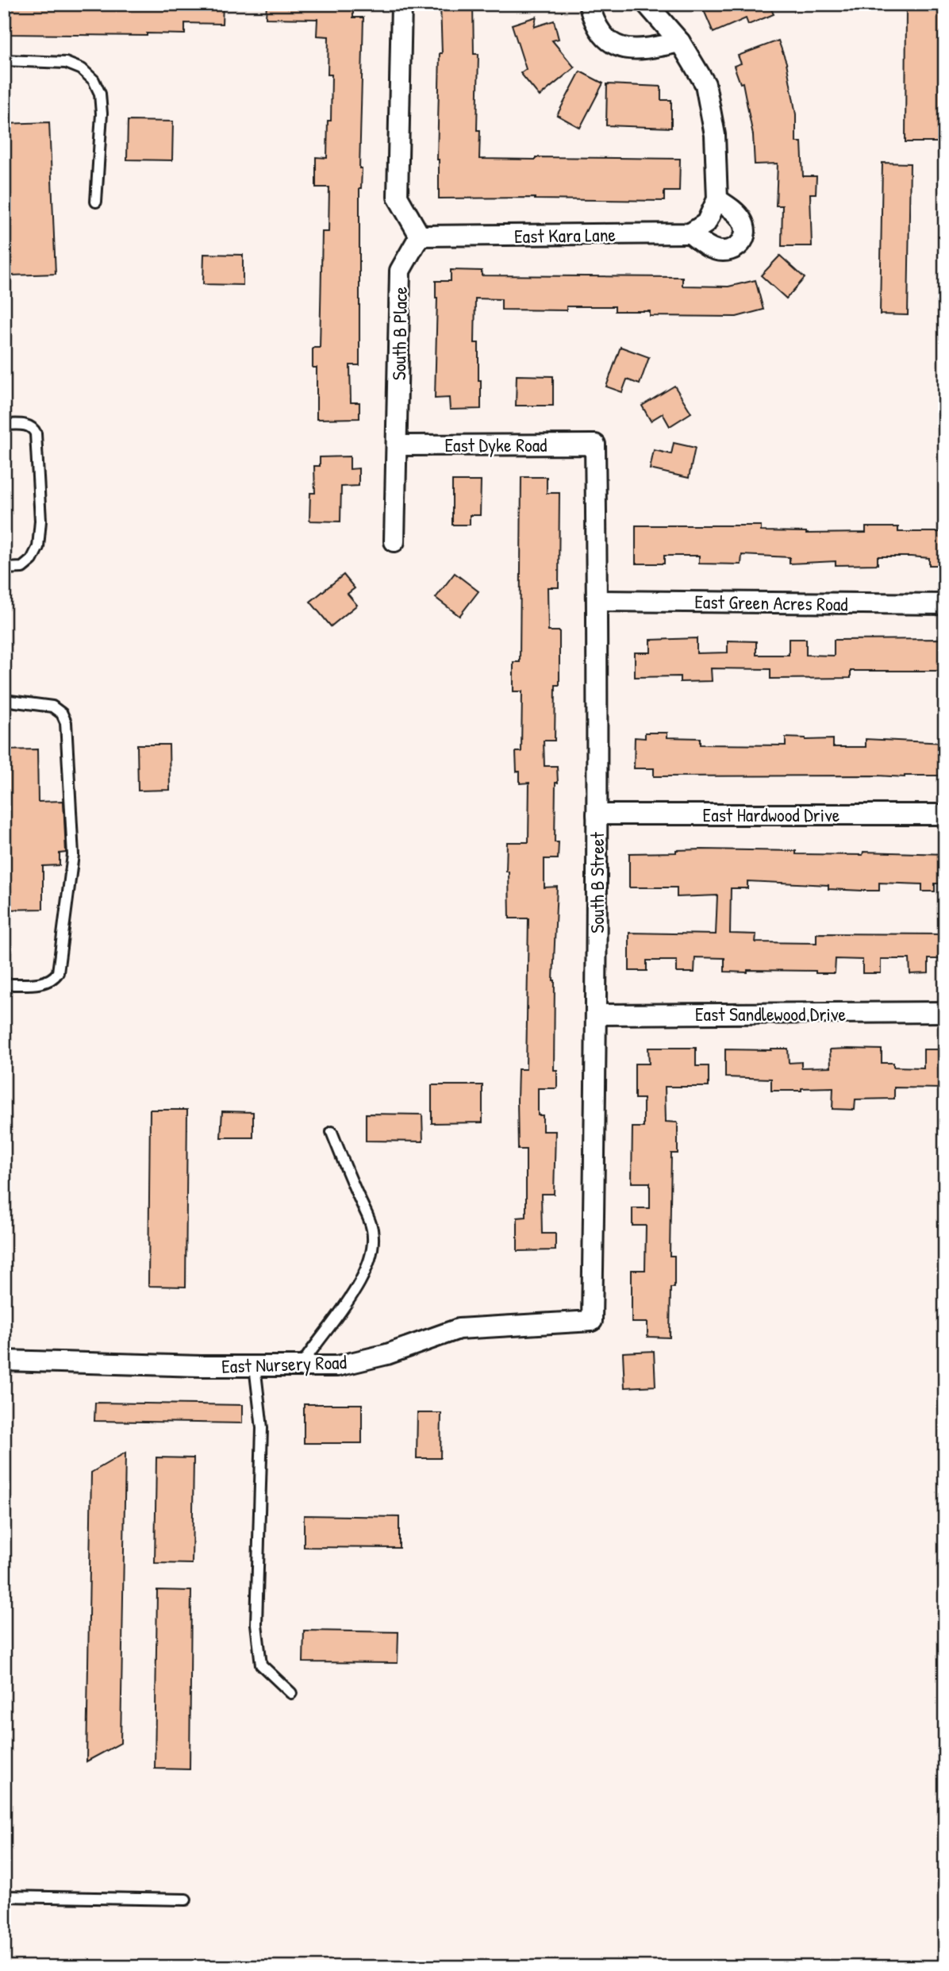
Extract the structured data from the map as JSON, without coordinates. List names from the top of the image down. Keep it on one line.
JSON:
{"streets":{"street":["East Kara Lane","South B Place","East Dyke Road","East Green Acres Road","East Hardwood Drive","South B Street","East Sandlewood Drive","East Nursery Road"]},"crossings":[["East Kara Lane","South B Place"],["South B Place","East Dyke Road"],["East Dyke Road","South B Street"],["East Green Acres Road","South B Street"],["East Hardwood Drive","South B Street"],["South B Street","East Sandlewood Drive"],["South B Street","East Nursery Road"]]}
